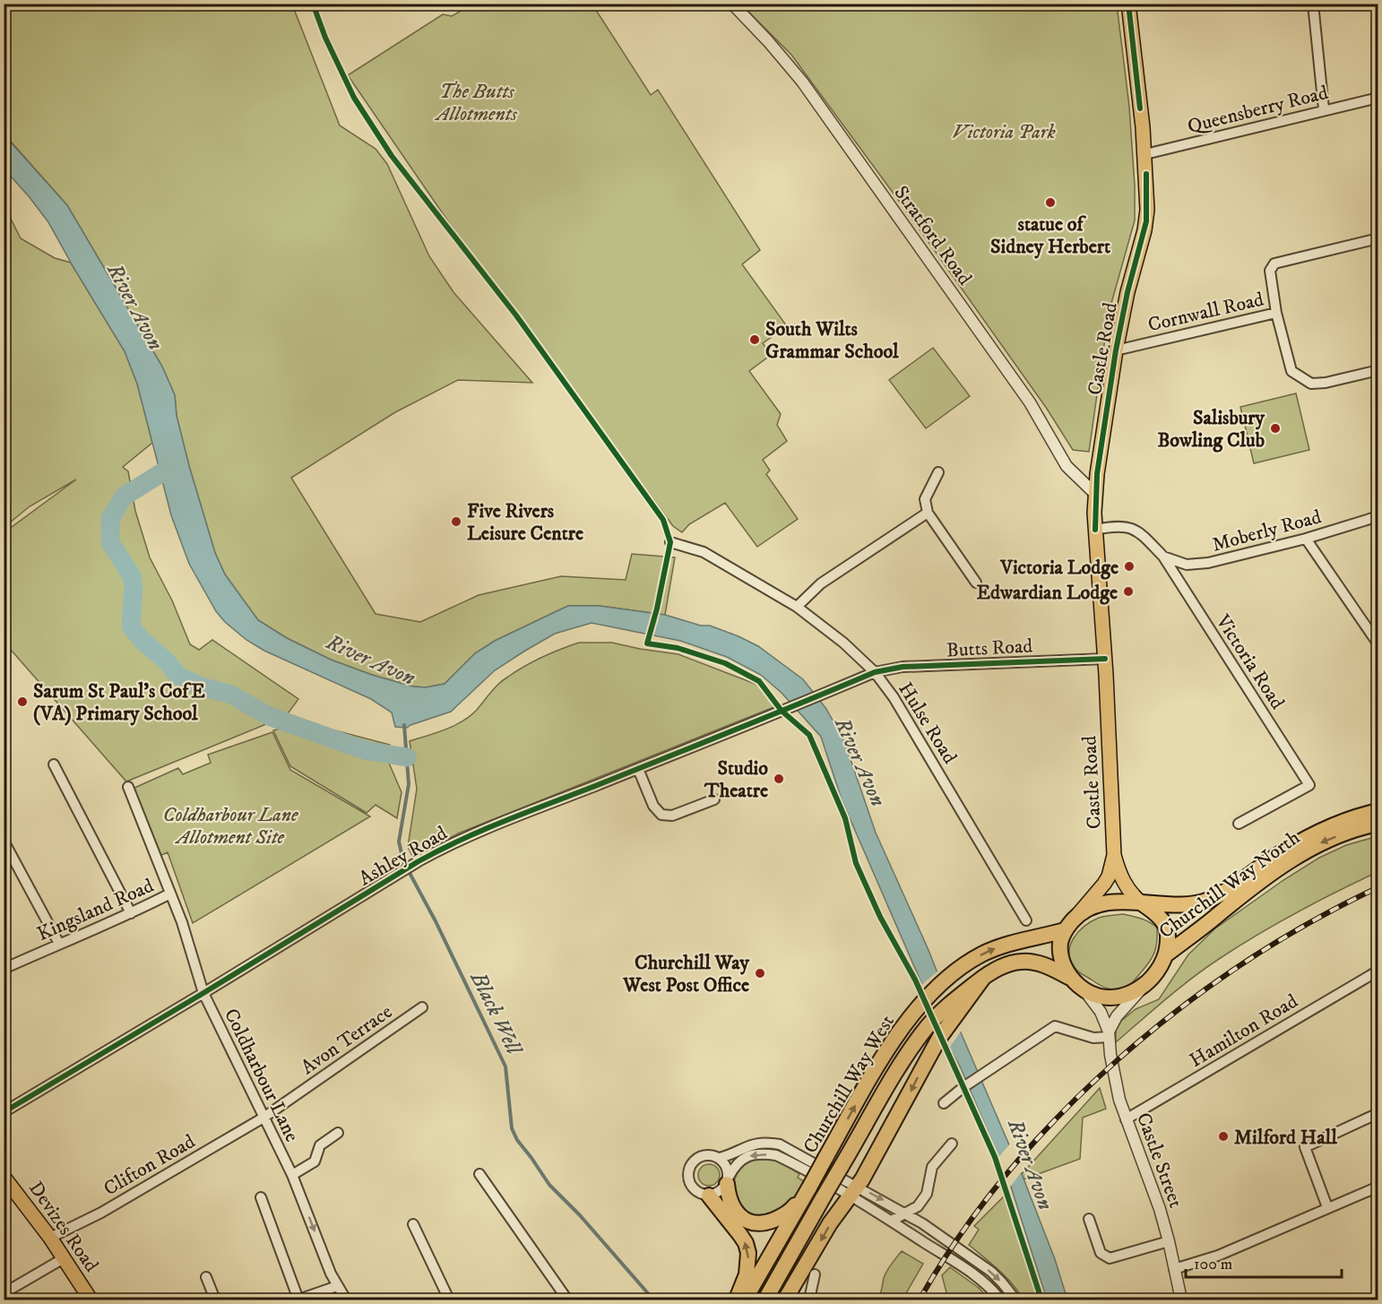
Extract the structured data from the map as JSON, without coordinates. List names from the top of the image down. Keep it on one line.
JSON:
{"streets":{"highway":["Churchill Way North","Churchill Way West"],"main road":["Castle Road","Devizes Road"],"street":["Queensberry Road","Stratford Road","Cornwall Road","Moberly Road","Butts Road","Victoria Road","Hulse Road","Ashley Road","Kingsland Road","Hamilton Road","Avon Terrace","Coldharbour Lane","Castle Street","Clifton Road"]},"crossings":[["Queensberry Road","Castle Road"],["Stratford Road","Castle Road"],["Cornwall Road","Castle Road"],["Castle Road","Butts Road"],["Castle Road","Victoria Road"],["Moberly Road","Victoria Road"],["Butts Road","Hulse Road"],["Butts Road","Ashley Road"],["Hulse Road","Ashley Road"],["Ashley Road","Coldharbour Lane"],["Churchill Way North","Churchill Way West"],["Churchill Way North","Castle Street"],["Kingsland Road","Coldharbour Lane"],["Hamilton Road","Castle Street"],["Avon Terrace","Coldharbour Lane"],["Avon Terrace","Clifton Road"],["Coldharbour Lane","Clifton Road"],["Churchill Way West","Castle Street"],["Clifton Road","Devizes Road"]],"water":["River Avon","Black Well"],"parks":["The Butts Allotments","Victoria Park","Coldharbour Lane Allotment Site"],"places":["statue of Sidney Herbert","South Wilts Grammar School","Salisbury Bowling Club","Five Rivers Leisure Centre","Victoria Lodge","Edwardian Lodge","Sarum St Paul's CofE (VA) Primary School","Studio Theatre","Churchill Way West Post Office","Milford Hall"],"scale_bar":"100 m"}
